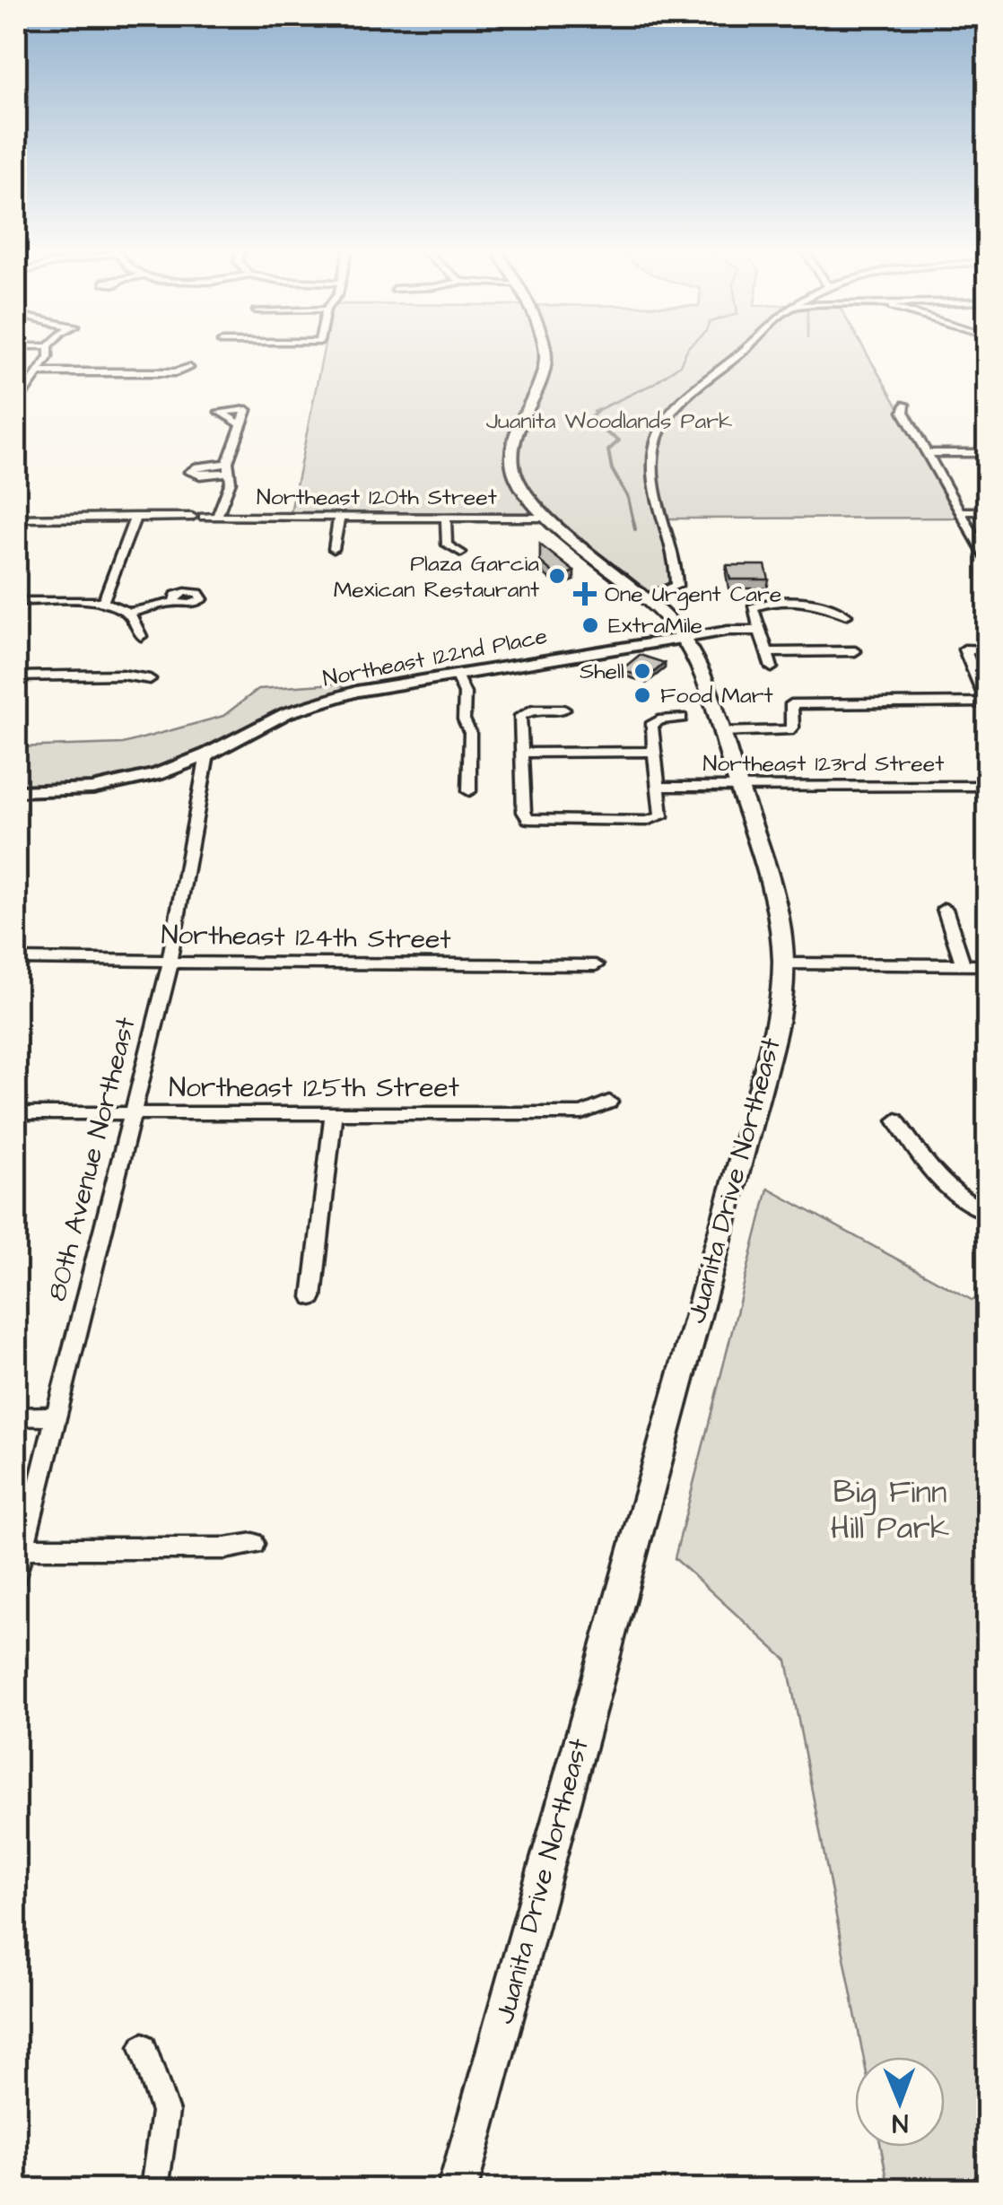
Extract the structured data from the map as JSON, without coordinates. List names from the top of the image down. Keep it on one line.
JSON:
{"streets":{"main road":["Juanita Drive Northeast"],"street":["Northeast 120th Street","Northeast 122nd Place","Northeast 123rd Street","Northeast 124th Street","Northeast 125th Street","80th Avenue Northeast"]},"crossings":[["Northeast 120th Street","Juanita Drive Northeast"],["Northeast 122nd Place","80th Avenue Northeast"],["Northeast 122nd Place","Juanita Drive Northeast"],["Northeast 123rd Street","Juanita Drive Northeast"],["Northeast 124th Street","80th Avenue Northeast"],["Northeast 125th Street","80th Avenue Northeast"]],"parks":["Juanita Woodlands Park","Big Finn Hill Park"],"places":{"other":["Plaza Garcia Mexican Restaurant","ExtraMile","Shell","Food Mart"],"health":["One Urgent Care"]},"north":"bottom"}
